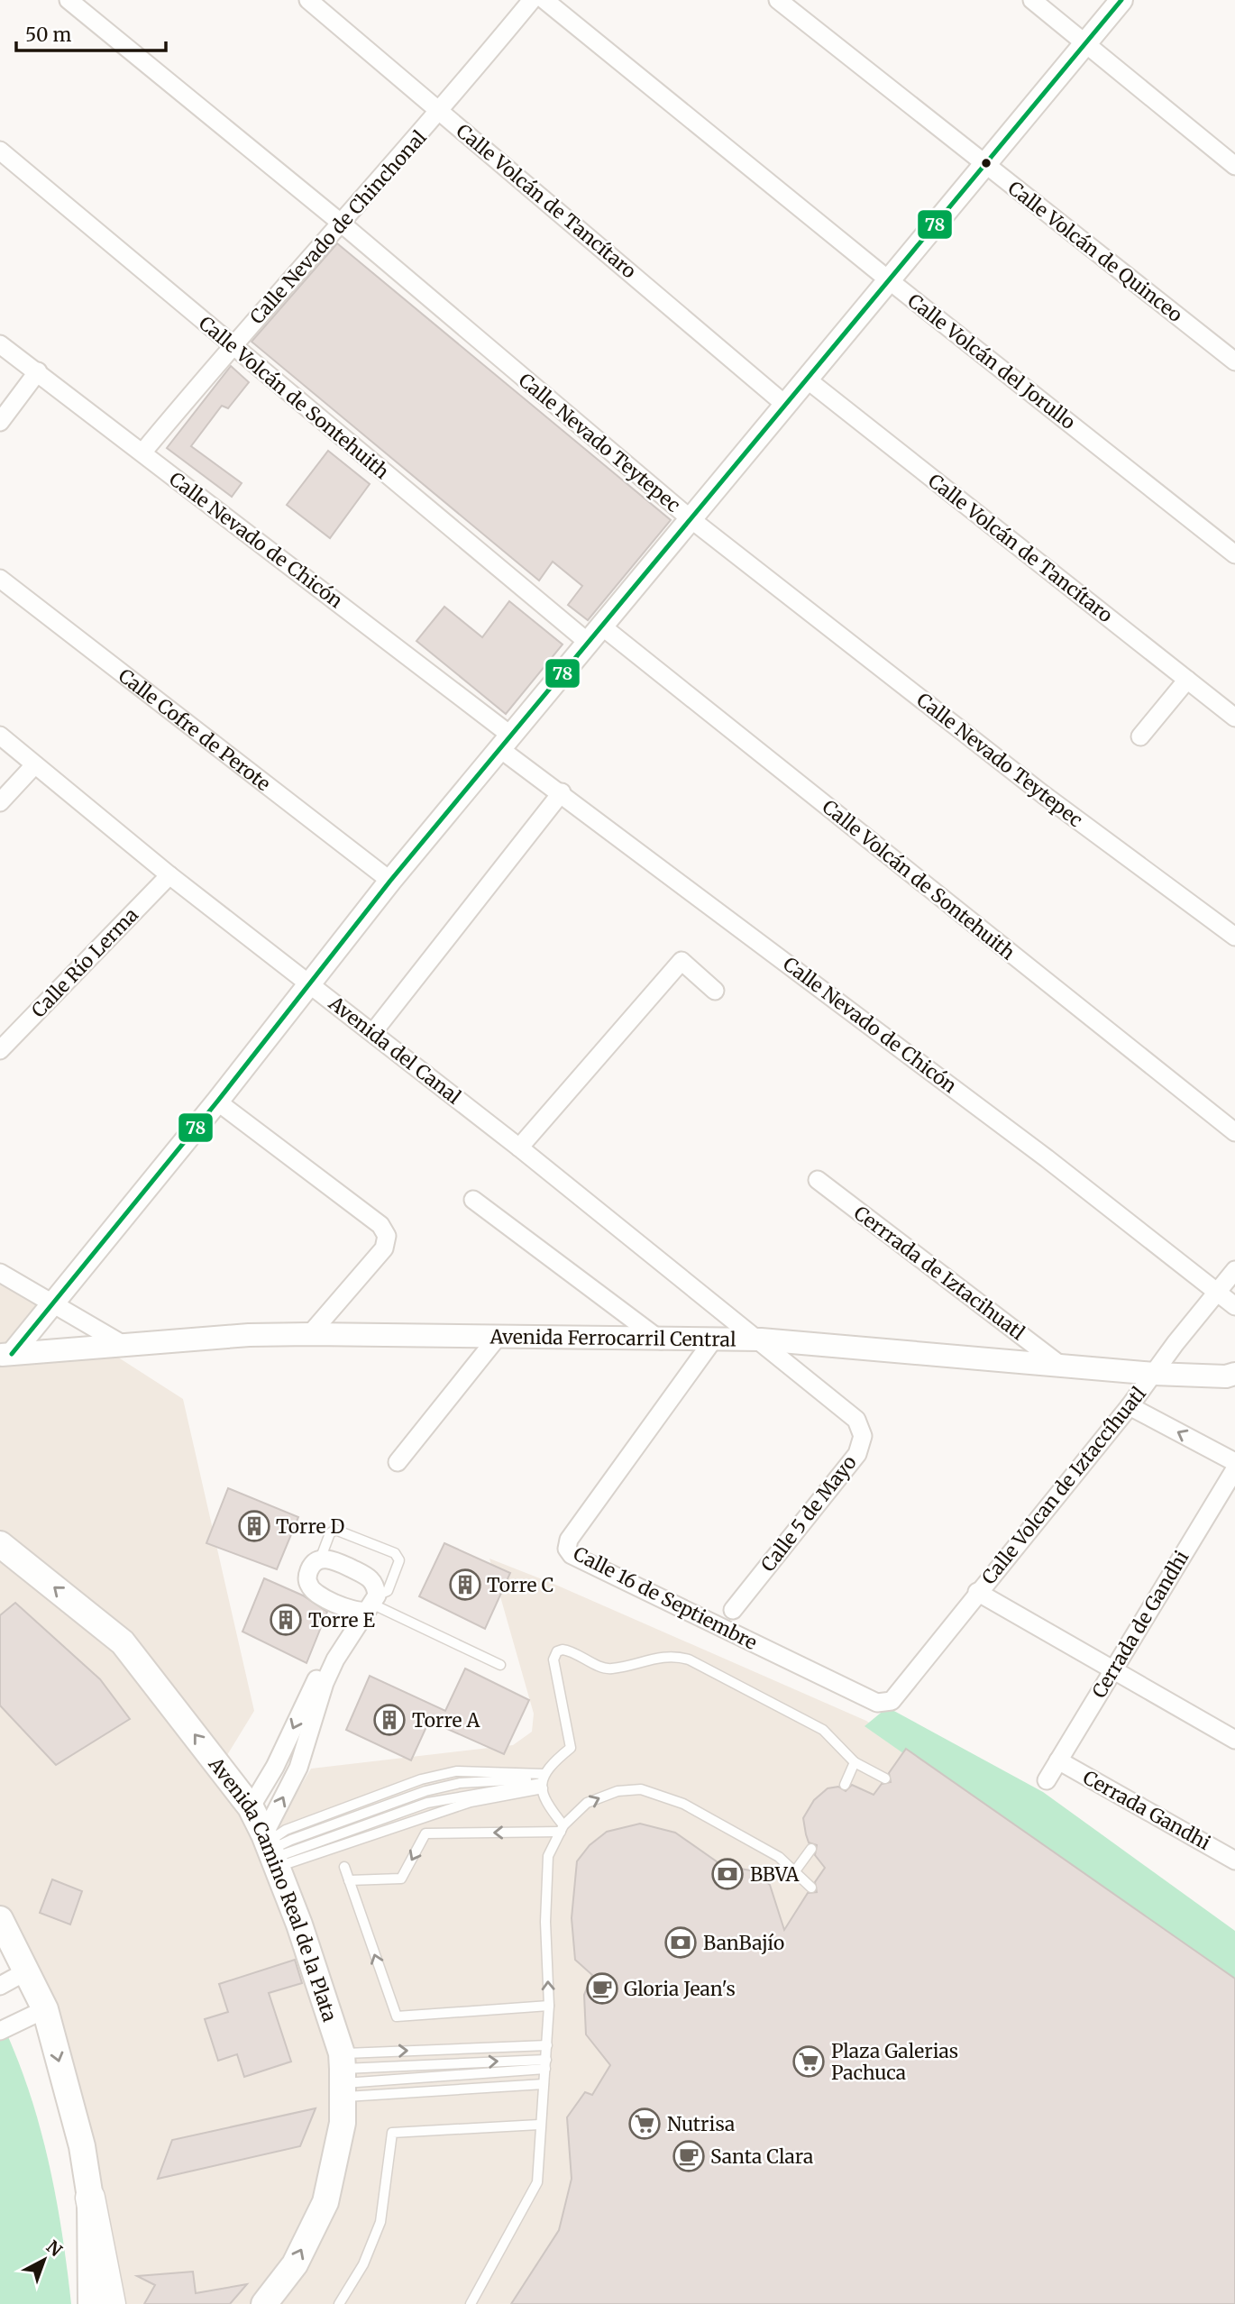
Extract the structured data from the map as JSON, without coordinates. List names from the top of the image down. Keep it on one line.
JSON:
{"streets":{"main road":["Avenida Camino Real de la Plata"],"street":["Calle Volcán de Tancítaro","Calle Nevado de Chinchonal","Calle Volcán de Quinceo","Calle Volcán del Jorullo","Calle Volcán de Sontehuith","Calle Nevado Teytepec","Calle Nevado de Chicón","Calle Cofre de Perote","Calle Río Lerma","Avenida del Canal","Cerrrada de Iztacihuatl","Avenida Ferrocarril Central","Calle Volcan de Iztaccíhuatl","Calle 5 de Mayo","Calle 16 de Septiembre","Cerrada de Gandhi","Cerrada Gandhi"]},"crossings":[["Calle Volcán de Tancítaro","Calle Nevado de Chinchonal"],["Calle Nevado de Chinchonal","Calle Volcán de Sontehuith"],["Calle Nevado de Chinchonal","Calle Nevado Teytepec"],["Calle Nevado de Chinchonal","Calle Nevado de Chicón"],["Calle Nevado de Chicón","Calle Volcan de Iztaccíhuatl"],["Calle Río Lerma","Avenida del Canal"],["Avenida del Canal","Avenida Ferrocarril Central"],["Avenida del Canal","Calle 5 de Mayo"],["Cerrrada de Iztacihuatl","Avenida Ferrocarril Central"],["Avenida Ferrocarril Central","Calle Volcan de Iztaccíhuatl"],["Avenida Ferrocarril Central","Calle 5 de Mayo"],["Avenida Ferrocarril Central","Calle 16 de Septiembre"],["Calle Volcan de Iztaccíhuatl","Calle 16 de Septiembre"],["Cerrada de Gandhi","Cerrada Gandhi"]],"one_way":["Avenida Camino Real de la Plata"],"places":{"building":["Torre D","Torre C","Torre E","Torre A"],"bank":["BBVA","BanBajío"],"cafe":["Gloria Jean's","Santa Clara"],"supermarket":["Plaza Galerias Pachuca","Nutrisa"]},"lines":["transit line 78"],"scale_bar":"50 m","north":"top right"}
